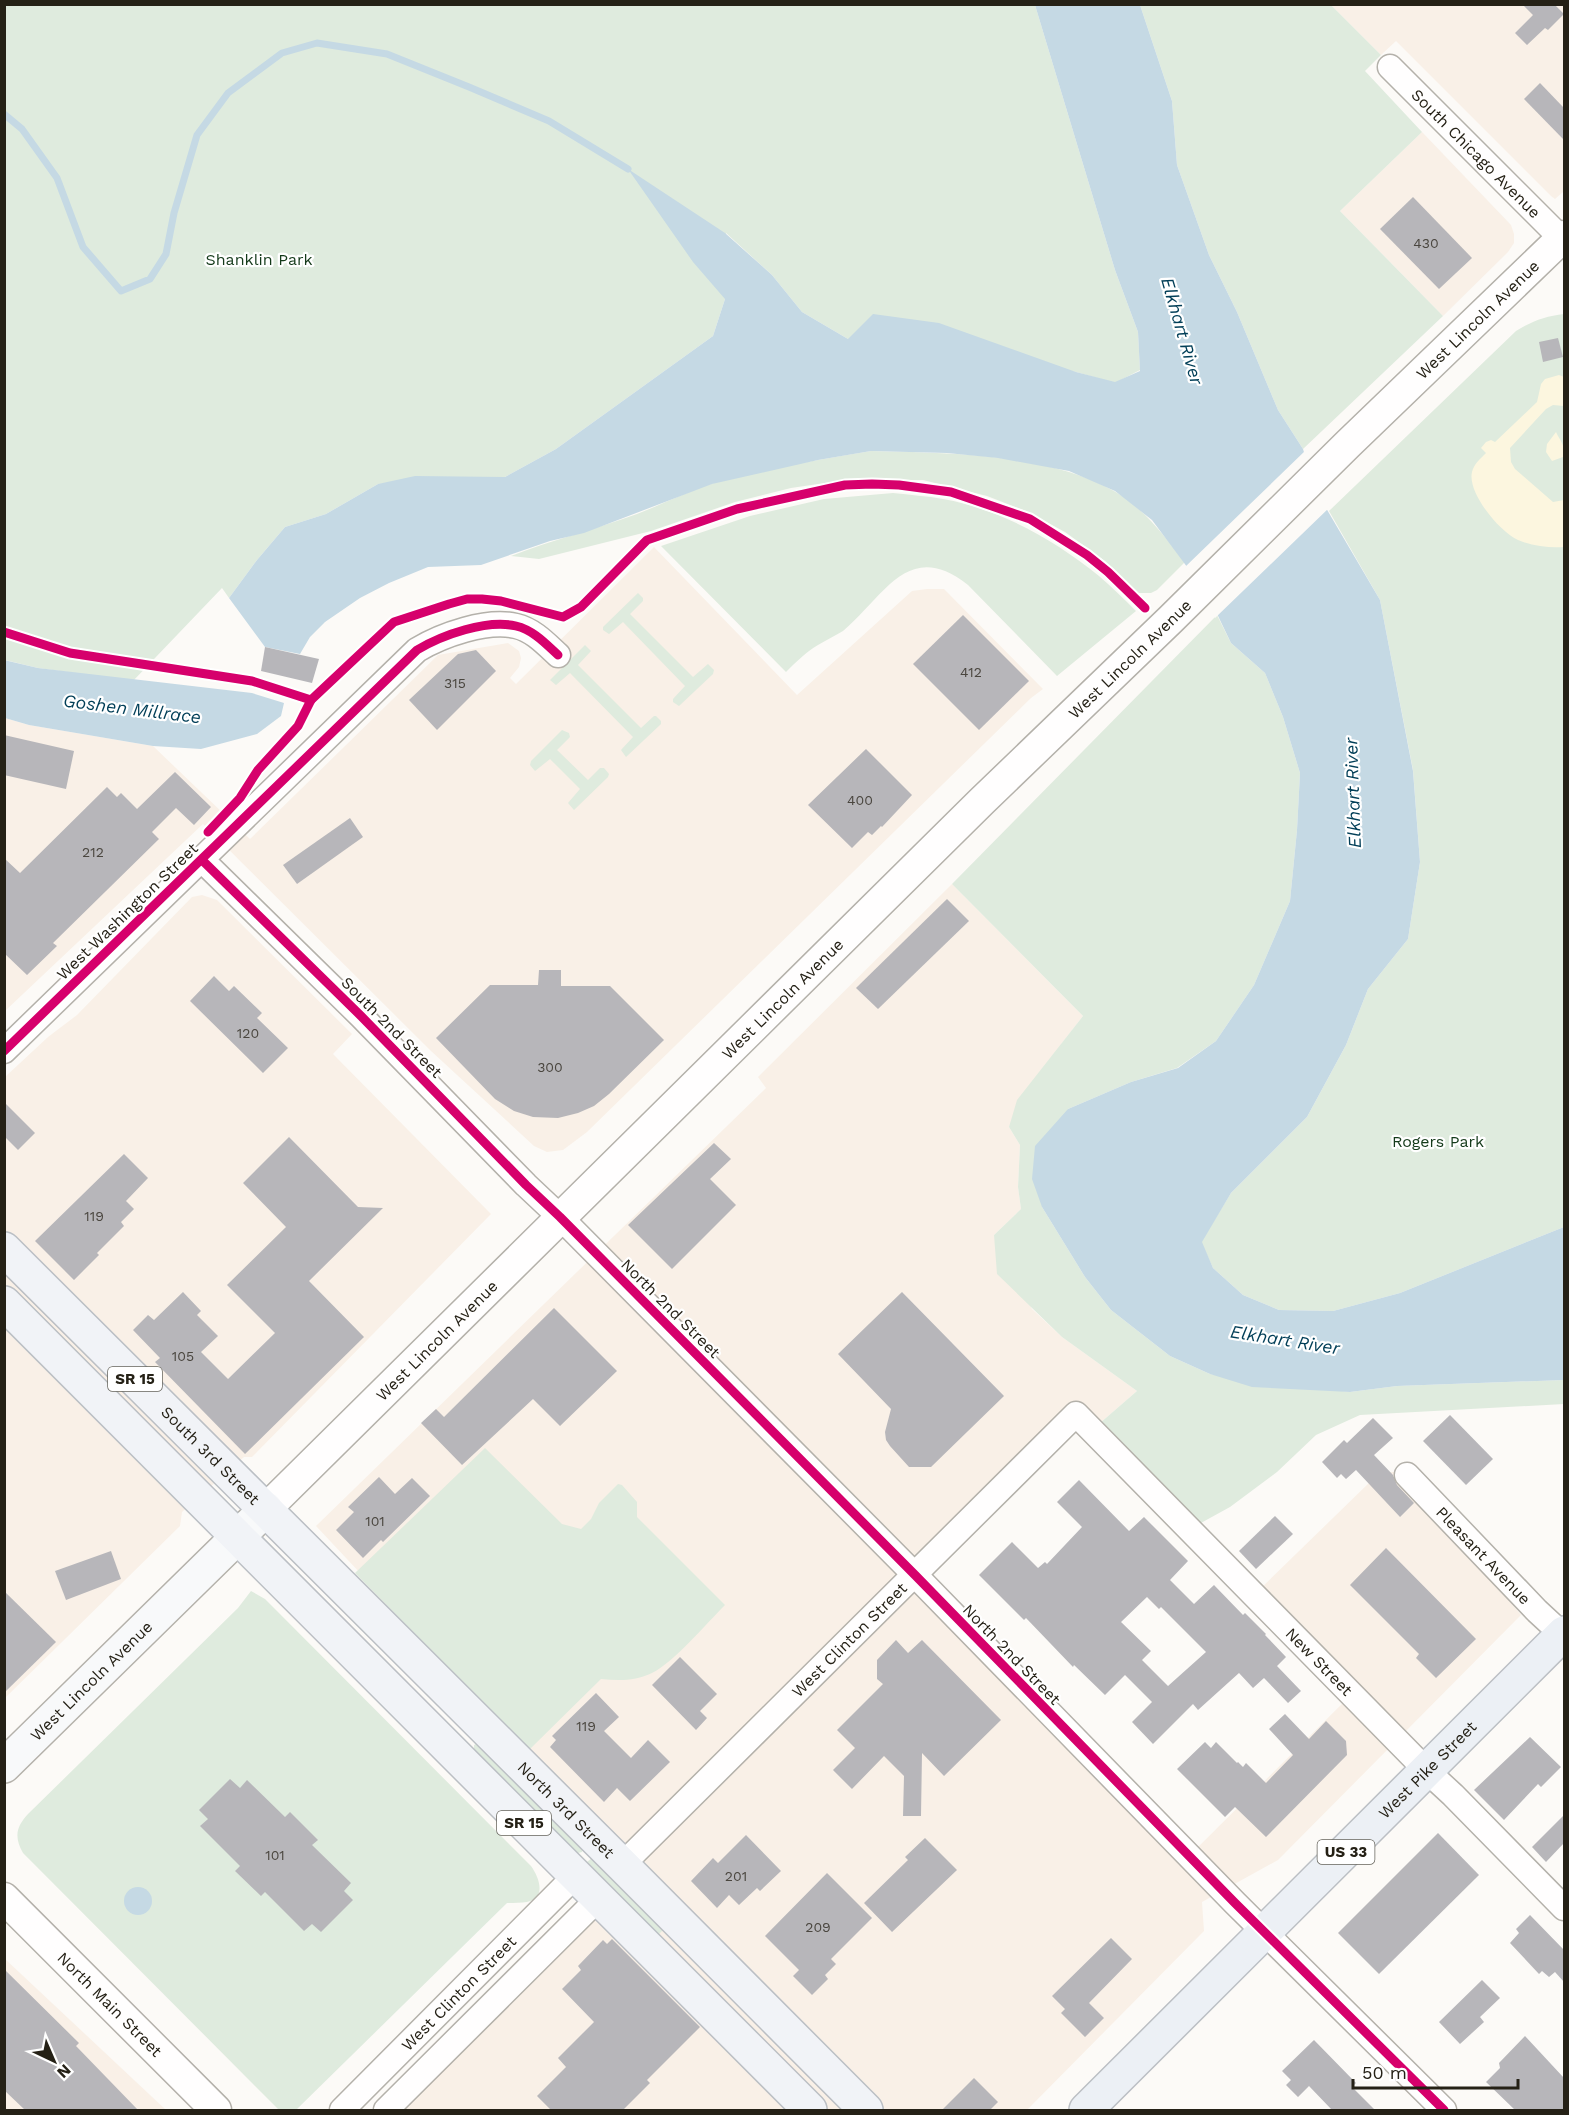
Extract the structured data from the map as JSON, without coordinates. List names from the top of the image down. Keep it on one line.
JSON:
{"streets":{"highway":["West Pike Street","US 33"],"main road":["West Lincoln Avenue","SR 15","South 3rd Street","North 3rd Street"],"street":["South Chicago Avenue","West Washington Street","South 2nd Street","North 2nd Street","Pleasant Avenue","West Clinton Street","New Street","North Main Street"]},"crossings":[["South Chicago Avenue","West Lincoln Avenue"],["West Lincoln Avenue","South 2nd Street"],["West Lincoln Avenue","North 2nd Street"],["West Lincoln Avenue","SR 15"],["West Lincoln Avenue","South 3rd Street"],["West Lincoln Avenue","North 3rd Street"],["West Washington Street","South 2nd Street"],["South 2nd Street","North 2nd Street"],["North 2nd Street","West Clinton Street"],["North 2nd Street","West Pike Street"],["SR 15","West Clinton Street"],["South 3rd Street","North 3rd Street"],["Pleasant Avenue","West Pike Street"],["West Clinton Street","New Street"],["West Clinton Street","North 3rd Street"],["New Street","West Pike Street"]],"water":["Elkhart River","Goshen Millrace"],"parks":["Shanklin Park","Rogers Park"],"house_numbers":["430","412","315","400","212","120","300","119","105","101","119","101","201","209"],"scale_bar":"50 m","north":"bottom right"}
